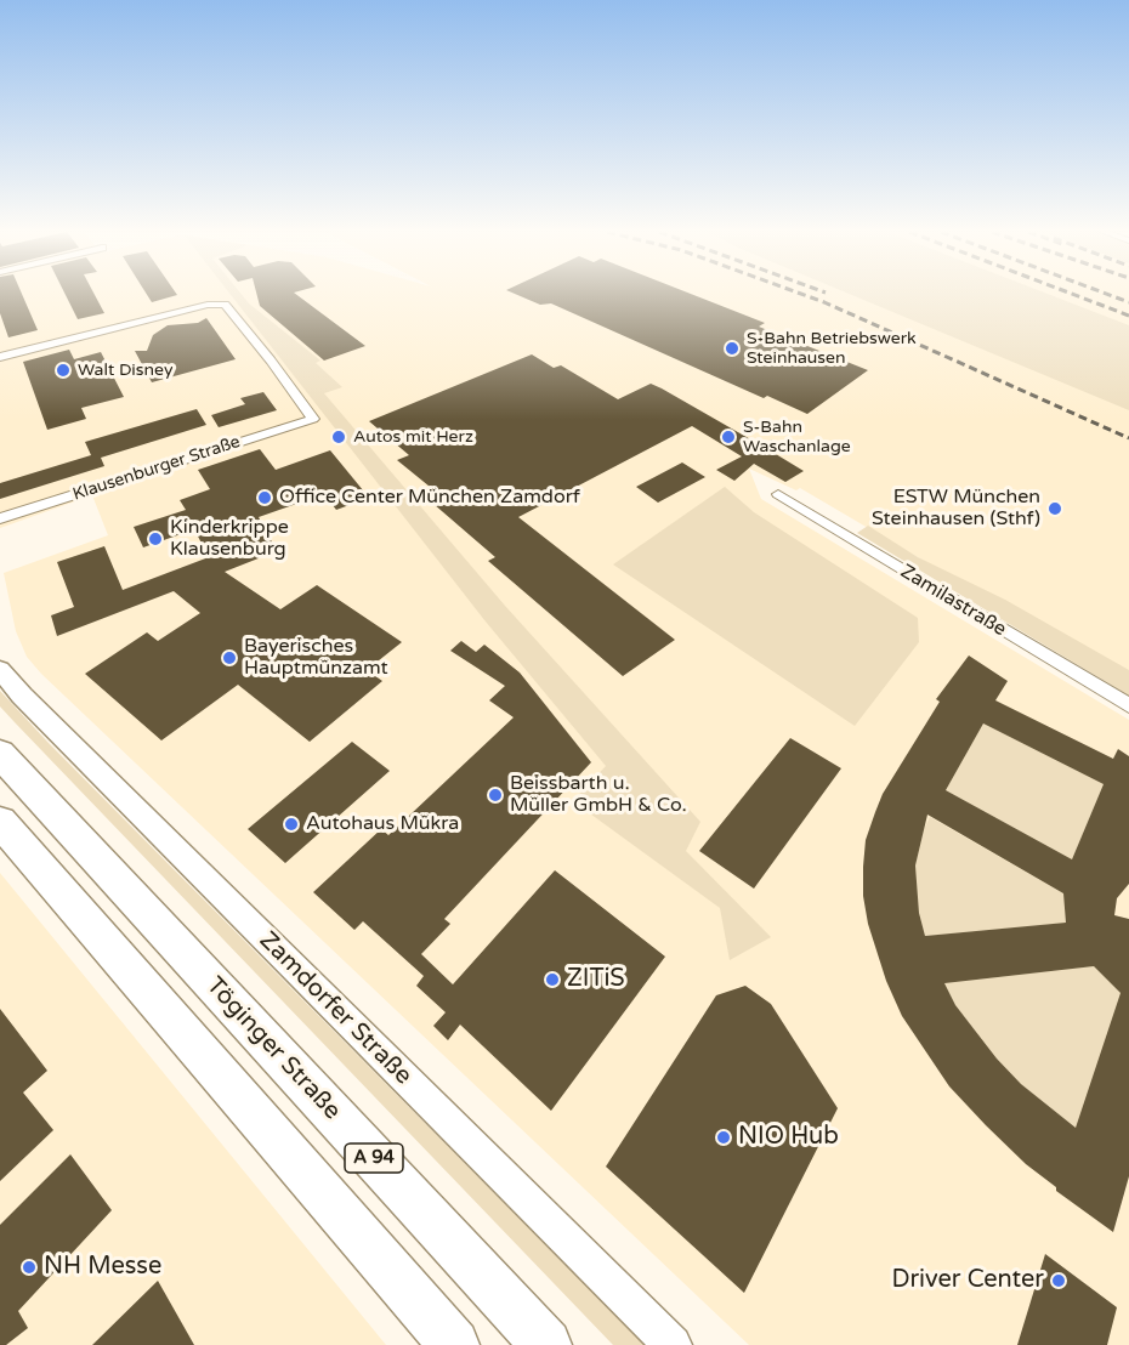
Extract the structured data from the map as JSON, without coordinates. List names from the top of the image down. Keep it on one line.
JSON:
{"streets":{"highway":["Töginger Straße","A 94"],"street":["Klausenburger Straße","Zamilastraße","Zamdorfer Straße"]},"places":["S-Bahn Betriebswerk Steinhausen","Walt Disney","Autos mit Herz","S-Bahn Waschanlage","Office Center München Zamdorf","ESTW München Steinhausen (Sthf)","Kinderkrippe Klausenburg","Bayerisches Hauptmünzamt","Beissbarth u. Müller GmbH & Co.","Autohaus Mükra","ZITiS","NIO Hub","NH Messe","Driver Center"]}
